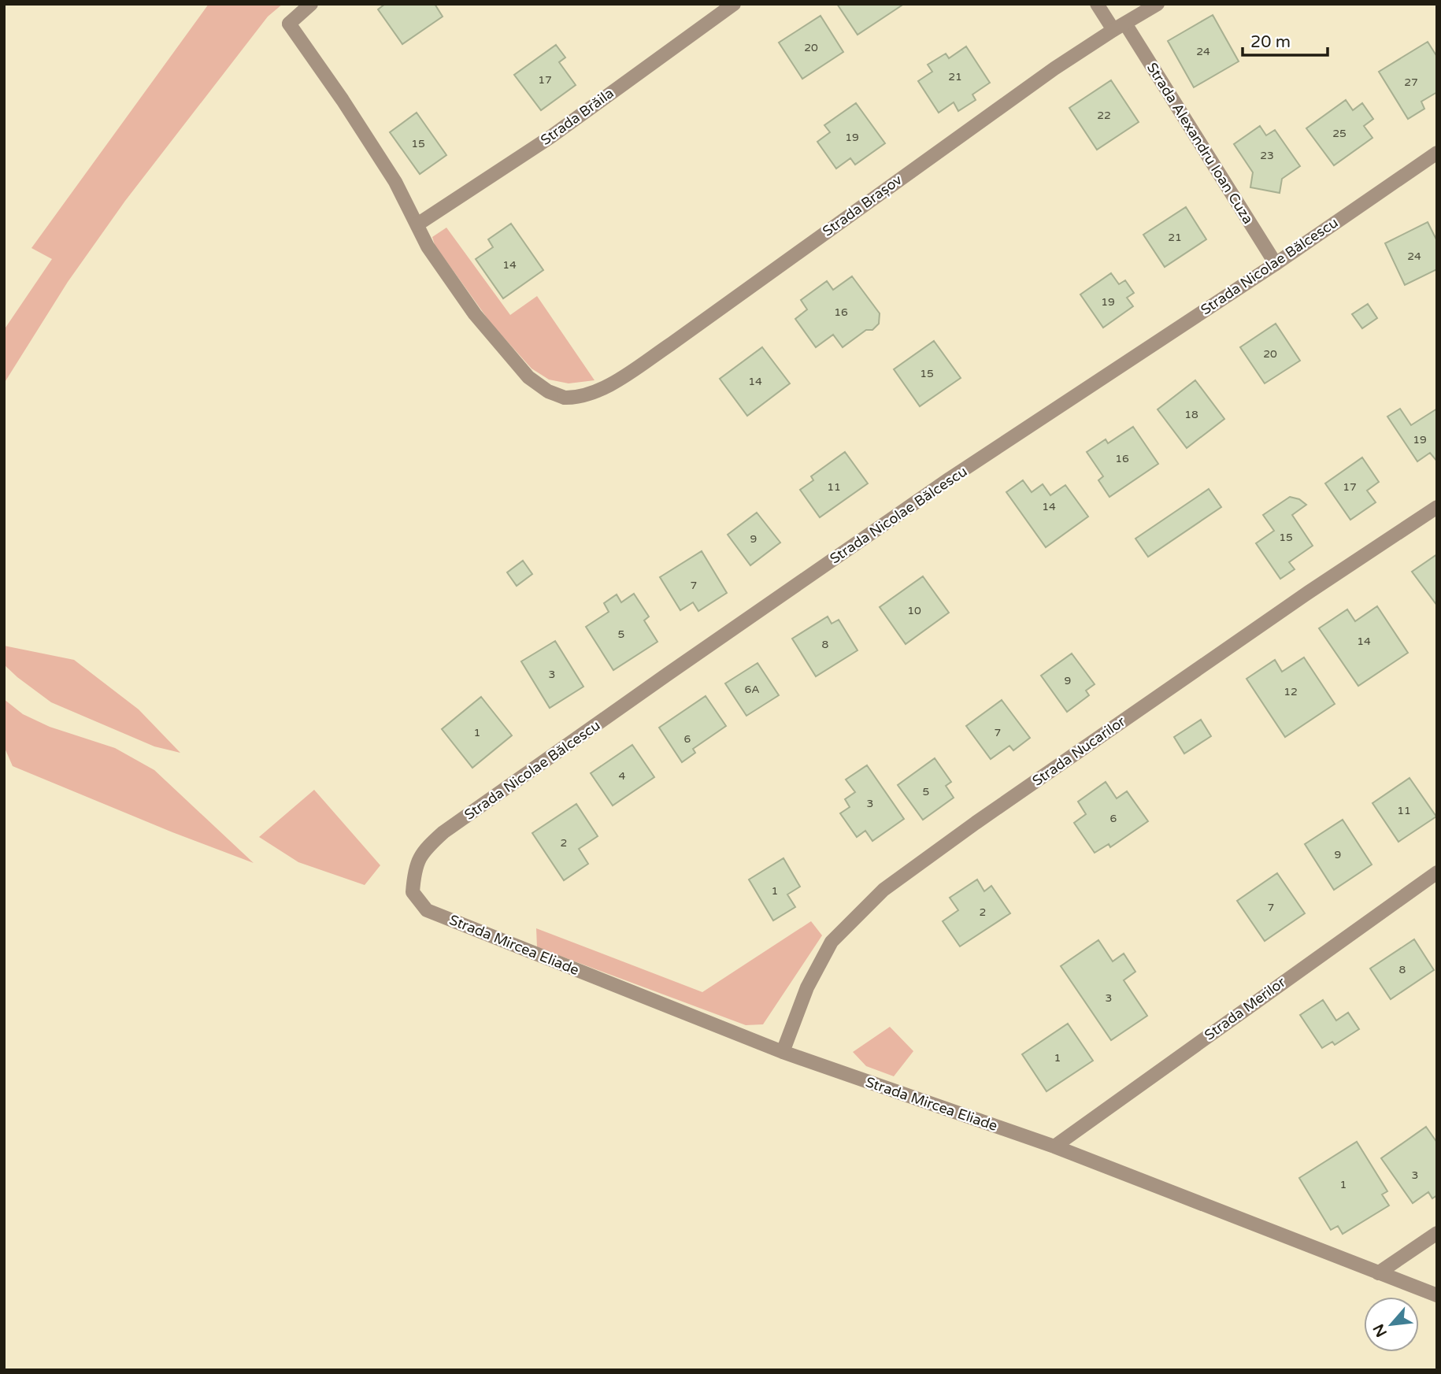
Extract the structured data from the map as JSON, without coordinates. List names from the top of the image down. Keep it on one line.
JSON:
{"streets":{"street":["Strada Brăila","Strada Alexandru Ioan Cuza","Strada Brașov","Strada Nicolae Bălcescu","Strada Nucarilor","Strada Mircea Eliade","Strada Merilor"]},"crossings":[["Strada Brăila","Strada Brașov"],["Strada Alexandru Ioan Cuza","Strada Brașov"],["Strada Alexandru Ioan Cuza","Strada Nicolae Bălcescu"],["Strada Nicolae Bălcescu","Strada Mircea Eliade"],["Strada Nucarilor","Strada Mircea Eliade"],["Strada Mircea Eliade","Strada Merilor"]],"house_numbers":["20","24","21","17","27","22","25","19","15","23","21","24","14","19","16","20","15","14","18","19","16","11","17","14","15","9","7","10","5","14","8","3","9","6A","12","1","7","6","4","5","3","11","6","2","9","1","7","2","8","3","1","3","1"],"scale_bar":"20 m","north":"bottom left"}
